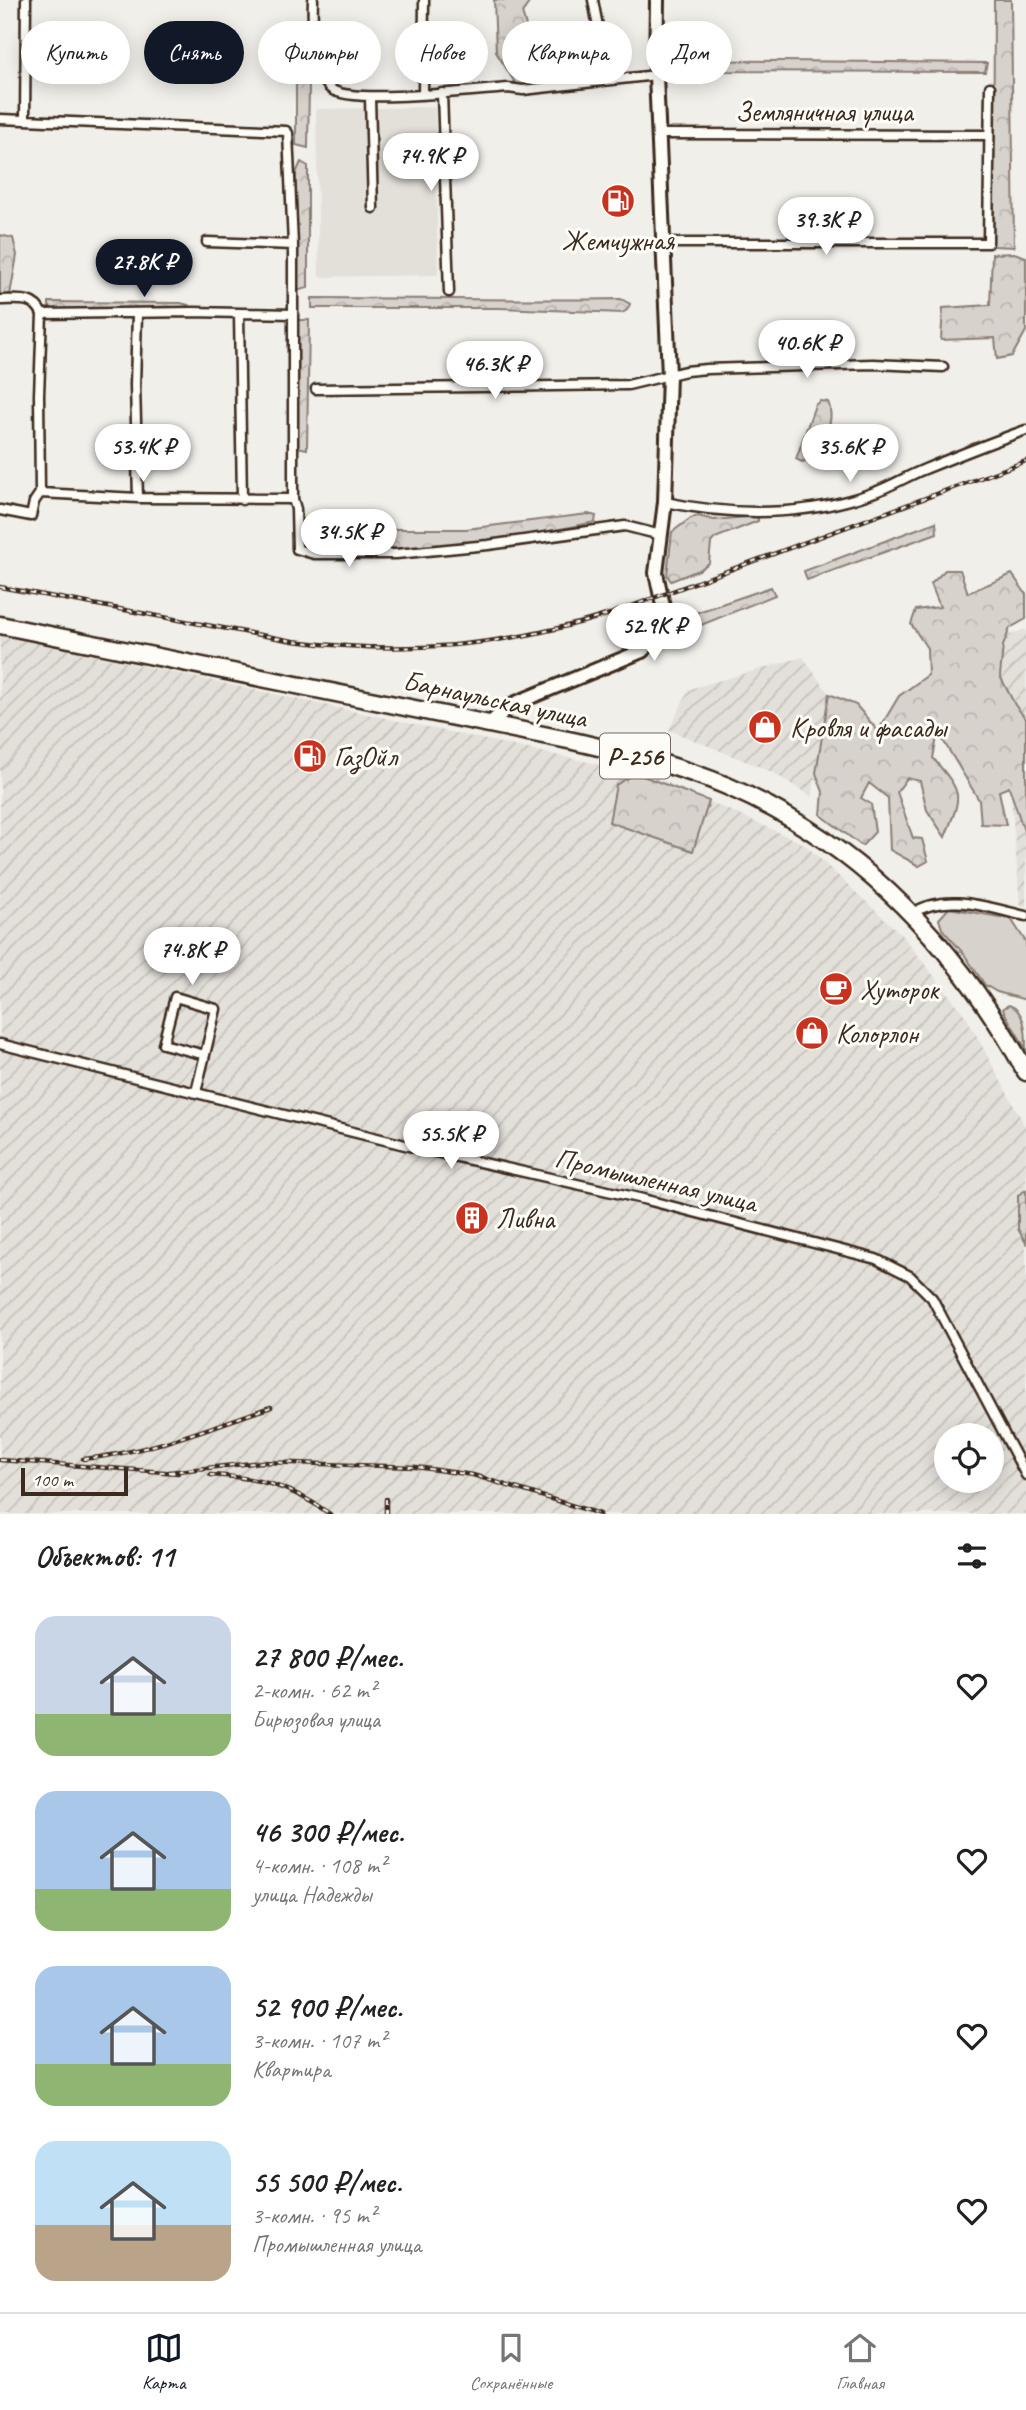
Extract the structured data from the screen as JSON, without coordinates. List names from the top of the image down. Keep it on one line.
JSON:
{"streets":{"highway":["Барнаульская улица","Р-256"],"street":["Земляничная улица","Промышленная улица"]},"places":{"fuel station":["Жемчужная","ГазОйл"],"shop":["Кровля и фасады","Колорлон"],"cafe":["Хуторок"],"building":["Ливна"]},"scale_bar":"100 m","page":{"chip":["Купить","Снять","Фильтры","Новое","Квартира","Дом"],"price":["74.9K ₽","39.3K ₽","27.8K ₽","40.6K ₽","46.3K ₽","53.4K ₽","35.6K ₽","34.5K ₽","52.9K ₽","74.8K ₽","55.5K ₽"],"scale":"100 m","heading":"Объектов: 11","list":[{"name":"27 800 ₽/мес.","note":"2-комн. · 62 m² · Бирюзовая улица"},{"name":"46 300 ₽/мес.","note":"4-комн. · 108 m² · улица Надежды"},{"name":"52 900 ₽/мес.","note":"3-комн. · 107 m² · Квартира"},{"name":"55 500 ₽/мес.","note":"3-комн. · 95 m² · Промышленная улица"}],"tabs":["Карта","Сохранённые","Главная"]}}
